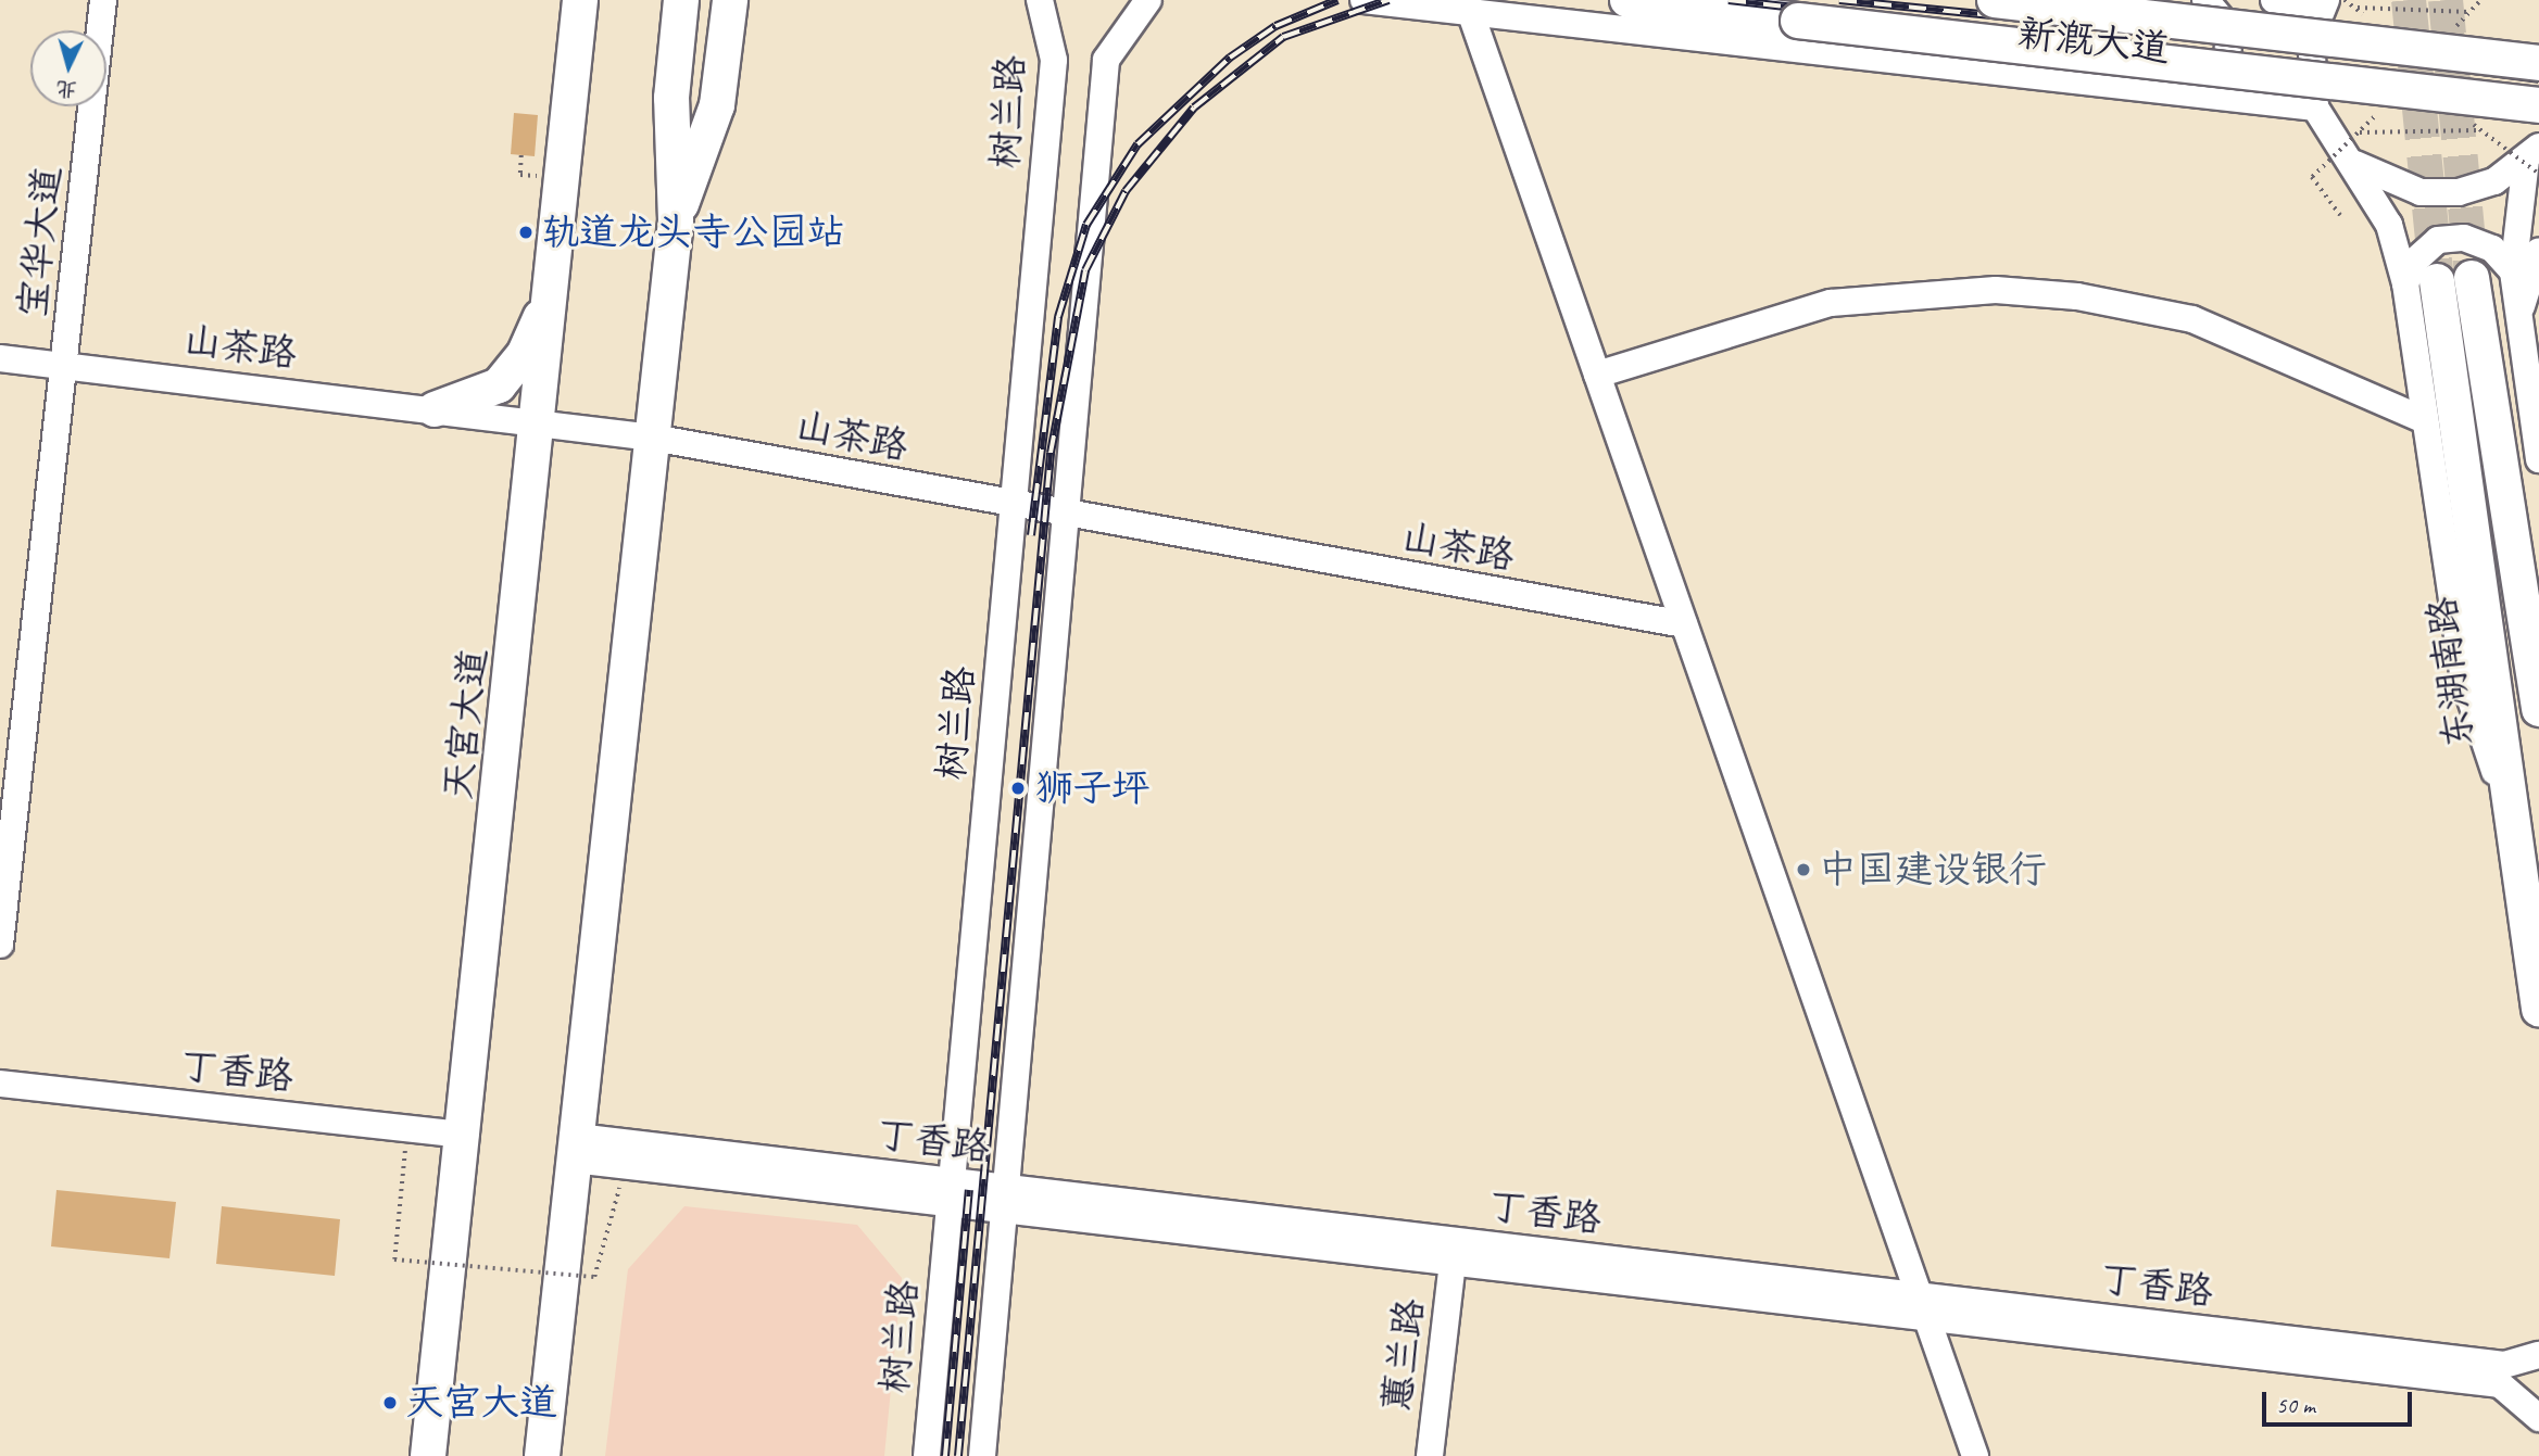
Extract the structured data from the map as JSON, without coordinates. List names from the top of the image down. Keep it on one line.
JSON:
{"streets":{"main road":["新溉大道","东湖南路","天宫大道"],"street":["树兰路","宝华大道","山茶路","丁香路","蕙兰路"]},"crossings":[["树兰路","山茶路"],["树兰路","丁香路"],["宝华大道","山茶路"],["山茶路","天宫大道"],["天宫大道","丁香路"],["丁香路","蕙兰路"]],"places":["轨道龙头寺公园站","狮子坪","中国建设银行","天宫大道"],"scale_bar":"50 m","north":"bottom"}
